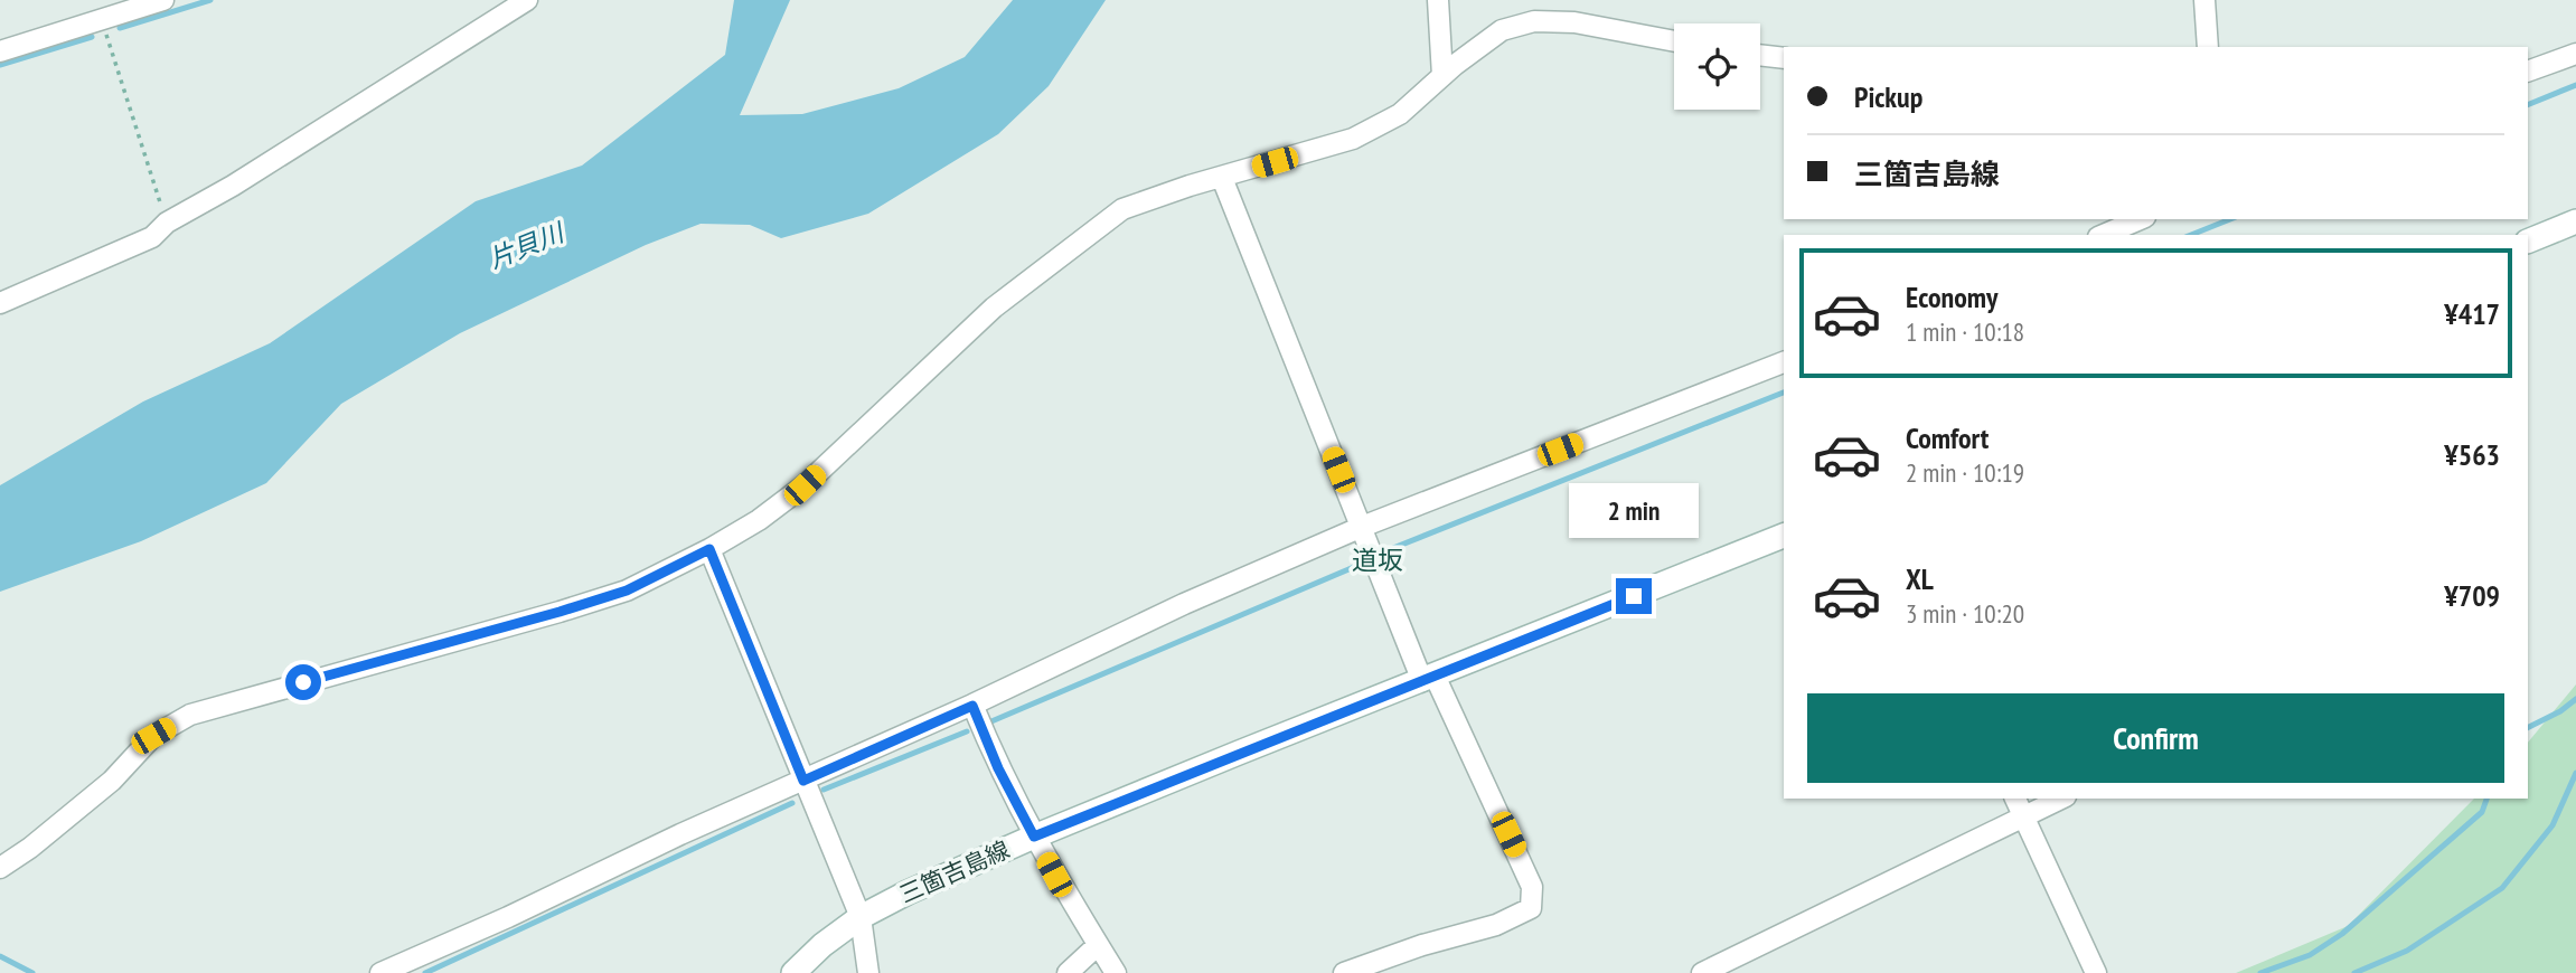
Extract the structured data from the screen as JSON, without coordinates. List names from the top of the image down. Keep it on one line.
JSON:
{"streets":{"main road":["三箇吉島線"]},"districts":["道坂"],"water":["片貝川"],"page":{"banner":["Pickup","三箇吉島線"],"list":[{"name":"Economy","note":"1 min · 10:18","value":"¥417"},{"name":"Comfort","note":"2 min · 10:19","value":"¥563"},{"name":"XL","note":"3 min · 10:20","value":"¥709"}],"bubble":"2 min","buttons":"Confirm"}}
